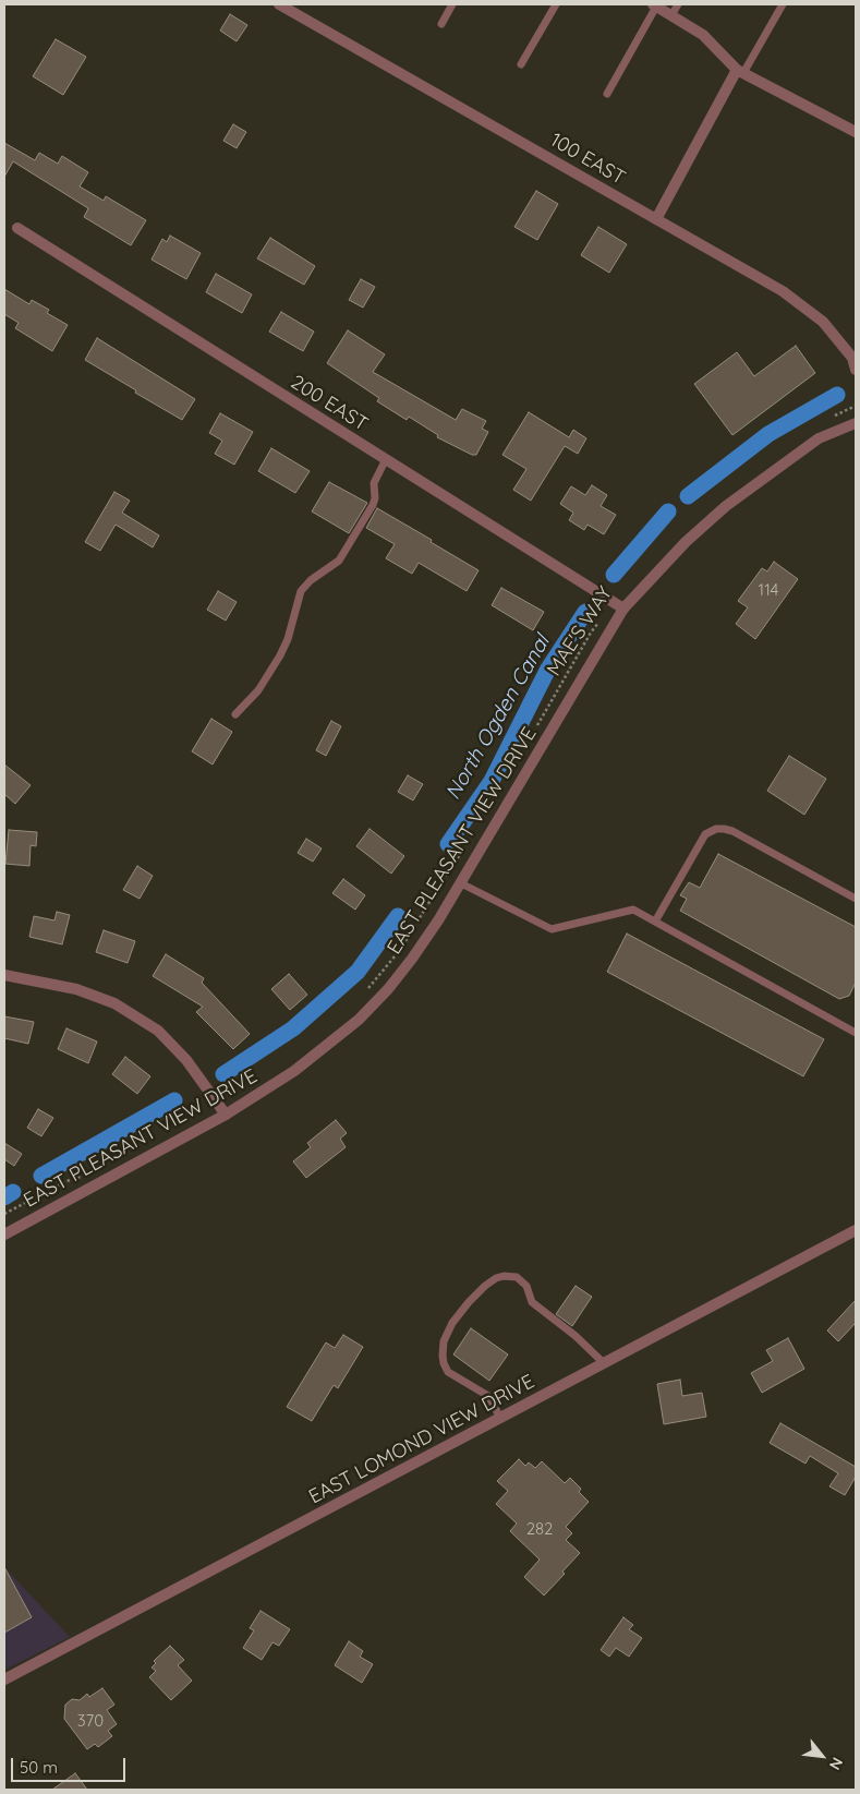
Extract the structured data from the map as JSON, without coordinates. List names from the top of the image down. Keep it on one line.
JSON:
{"streets":{"street":["100 EAST","200 EAST","EAST PLEASANT VIEW DRIVE","EAST LOMOND VIEW DRIVE"],"path":["MAE'S WAY"]},"crossings":[["200 EAST","MAE'S WAY"],["200 EAST","EAST PLEASANT VIEW DRIVE"]],"water":["North Ogden Canal"],"house_numbers":["114","282","370"],"scale_bar":"50 m","north":"bottom right"}
